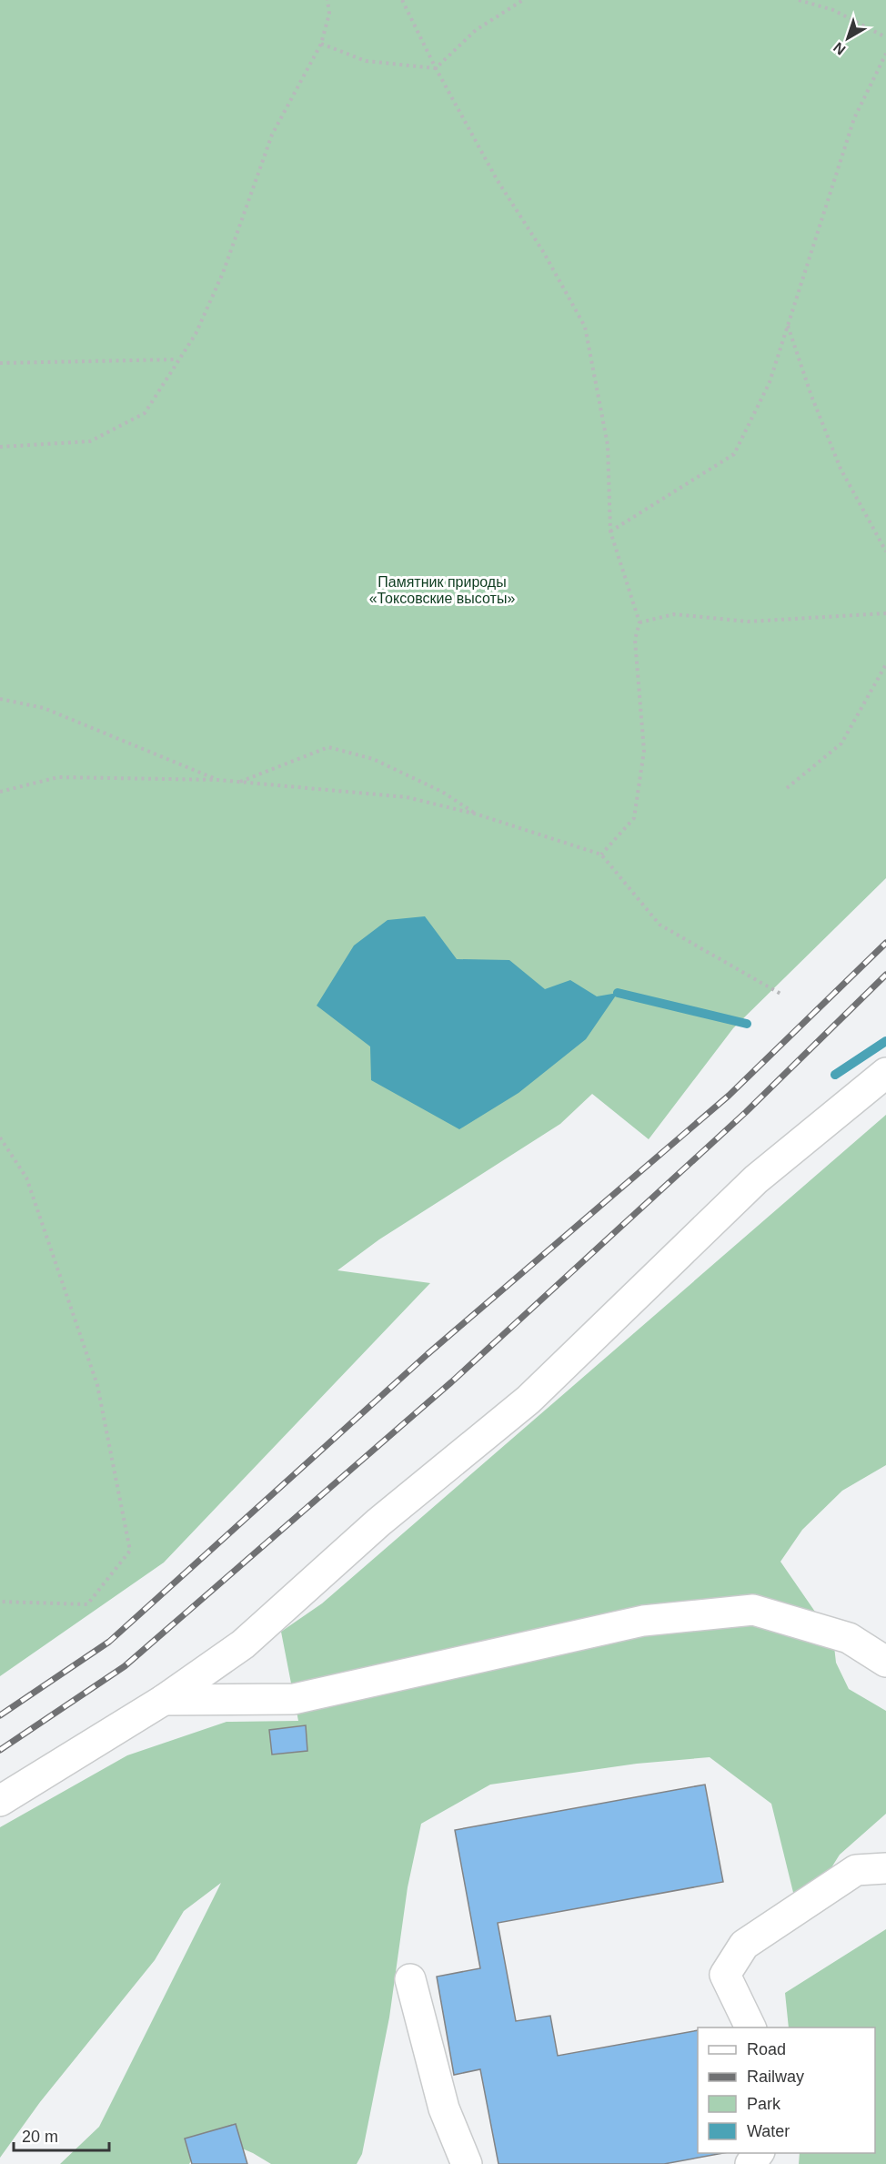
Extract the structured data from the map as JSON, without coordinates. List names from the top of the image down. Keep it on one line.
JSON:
{"parks":["Памятник природы «Токсовские высоты»"],"legend":["Road","Railway","Park","Water"],"scale_bar":"20 m","north":"bottom left"}
